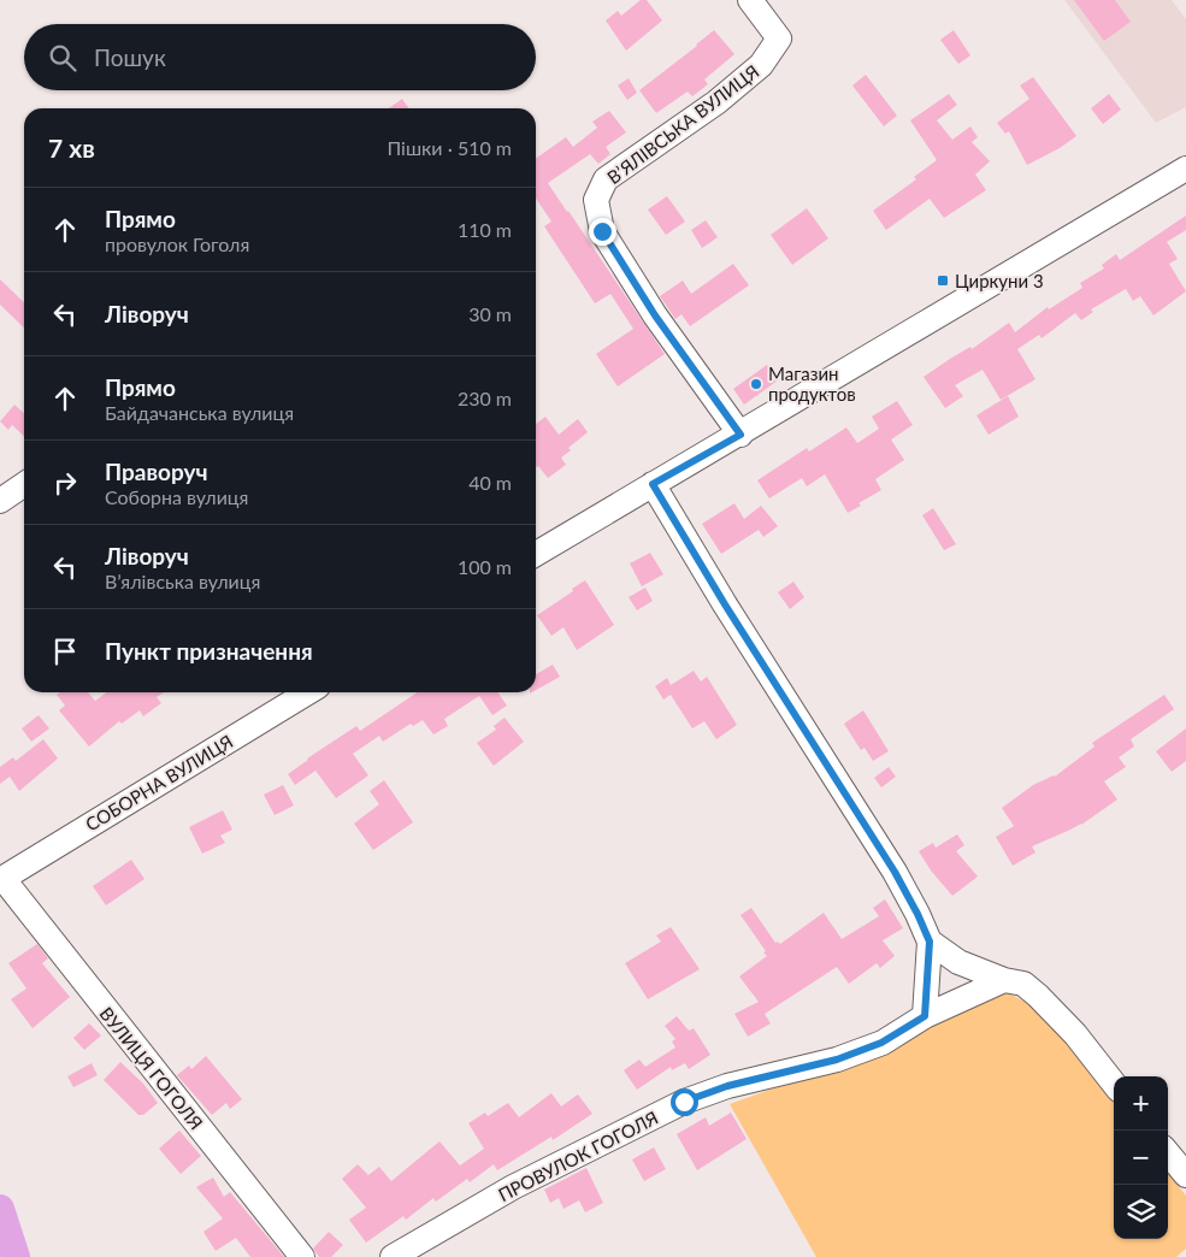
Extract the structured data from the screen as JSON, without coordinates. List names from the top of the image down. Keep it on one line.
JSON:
{"streets":{"street":["В’ЯЛІВСЬКА ВУЛИЦЯ","СОБОРНА ВУЛИЦЯ","ВУЛИЦЯ ГОГОЛЯ","ПРОВУЛОК ГОГОЛЯ"]},"crossings":[["СОБОРНА ВУЛИЦЯ","ВУЛИЦЯ ГОГОЛЯ"]],"places":{"transit":["Циркуни 3"],"other":["Магазин продуктов"]},"page":{"search":"Пошук","heading":["7 хв","Пішки · 510 m"],"list":[["Прямо","провулок Гоголя","110 m"],["Ліворуч","30 m"],["Прямо","Байдачанська вулиця","230 m"],["Праворуч","Соборна вулиця","40 m"],["Ліворуч","В’ялівська вулиця","100 m"],"Пункт призначення"],"map_buttons":["+","−"]}}
